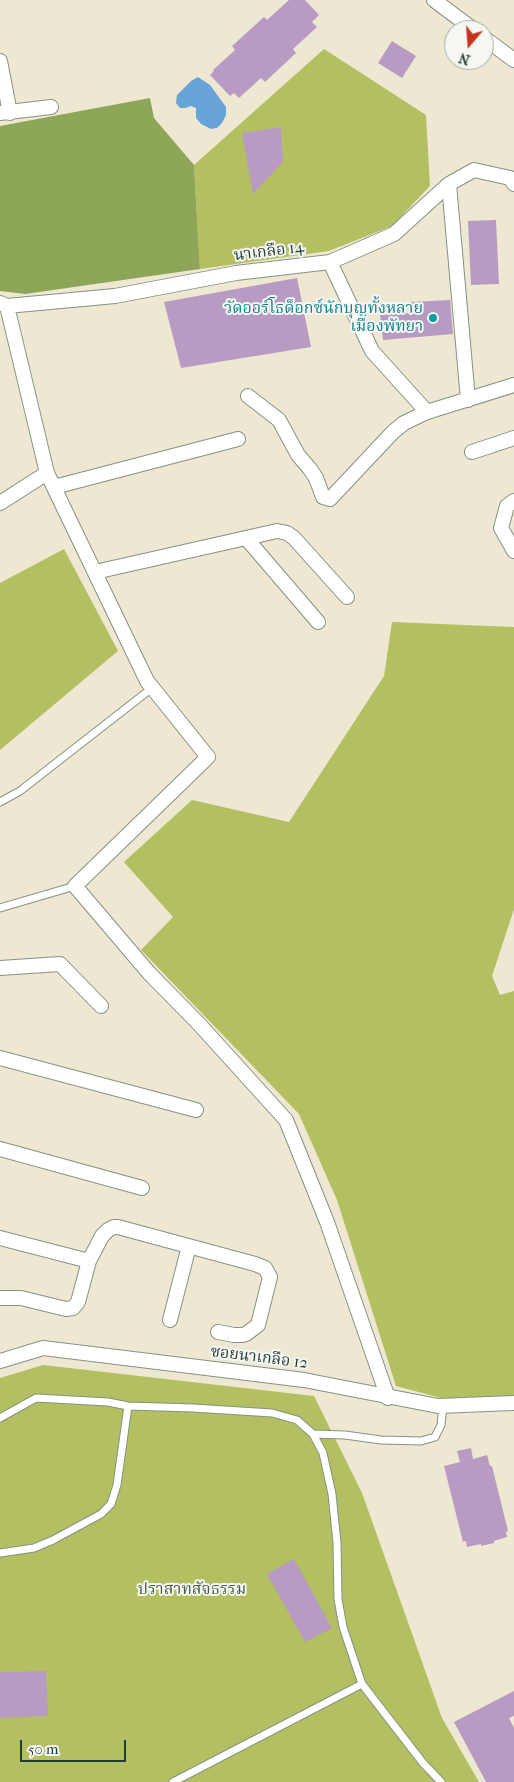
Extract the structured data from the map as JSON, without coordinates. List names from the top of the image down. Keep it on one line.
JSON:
{"streets":{"street":["นาเกลือ 14","ซอยนาเกลือ 12"]},"parks":["ปราสาทสัจธรรม"],"places":["วัดออร์โธด็อกซ์นักบุญทั้งหลาย เมืองพัทยา"],"scale_bar":"50 m","north":"bottom"}
